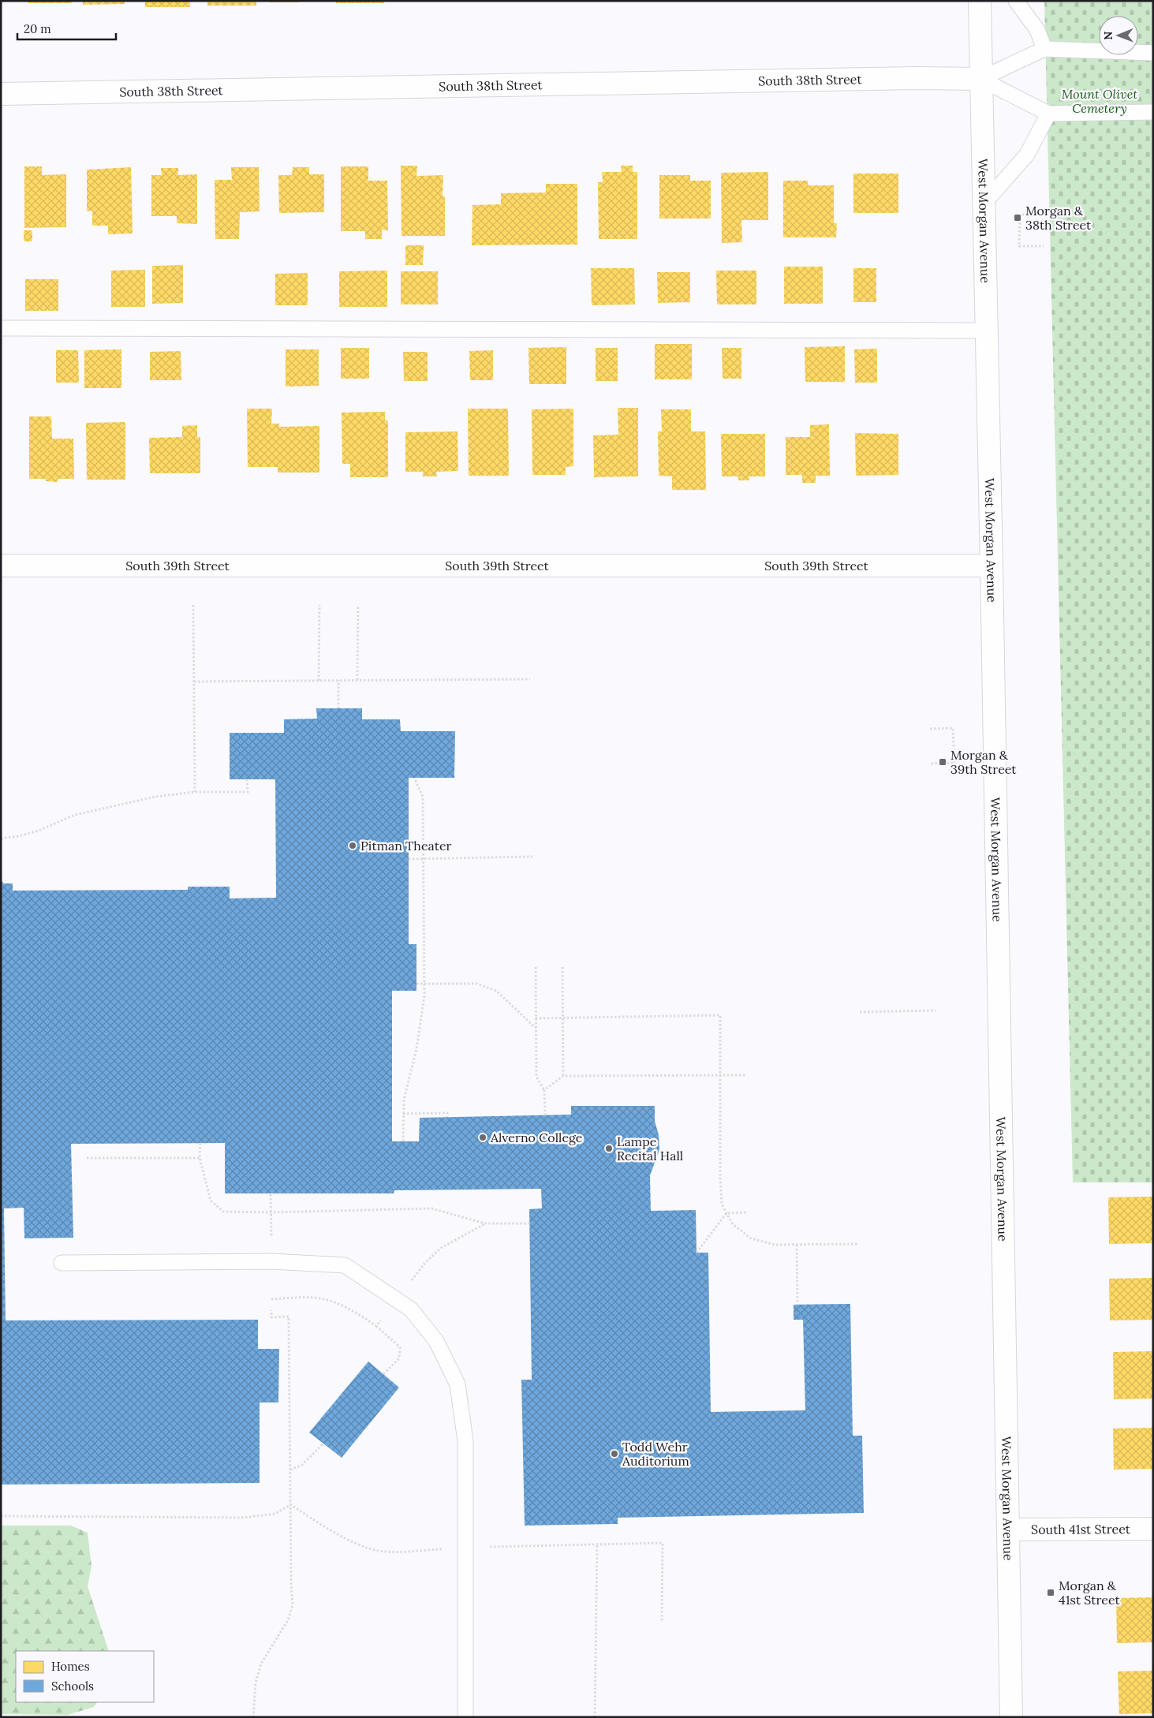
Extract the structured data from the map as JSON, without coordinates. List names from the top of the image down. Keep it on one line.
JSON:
{"streets":{"street":["South 38th Street","West Morgan Avenue","South 39th Street","South 41st Street"]},"crossings":[["South 38th Street","West Morgan Avenue"],["West Morgan Avenue","South 39th Street"],["West Morgan Avenue","South 41st Street"]],"parks":["Mount Olivet Cemetery"],"places":{"transit":["Morgan & 38th Street","Morgan & 39th Street","Morgan & 41st Street"],"other":["Pitman Theater","Alverno College","Lampe Recital Hall","Todd Wehr Auditorium"]},"legend":["Homes","Schools"],"scale_bar":"20 m","north":"left"}
